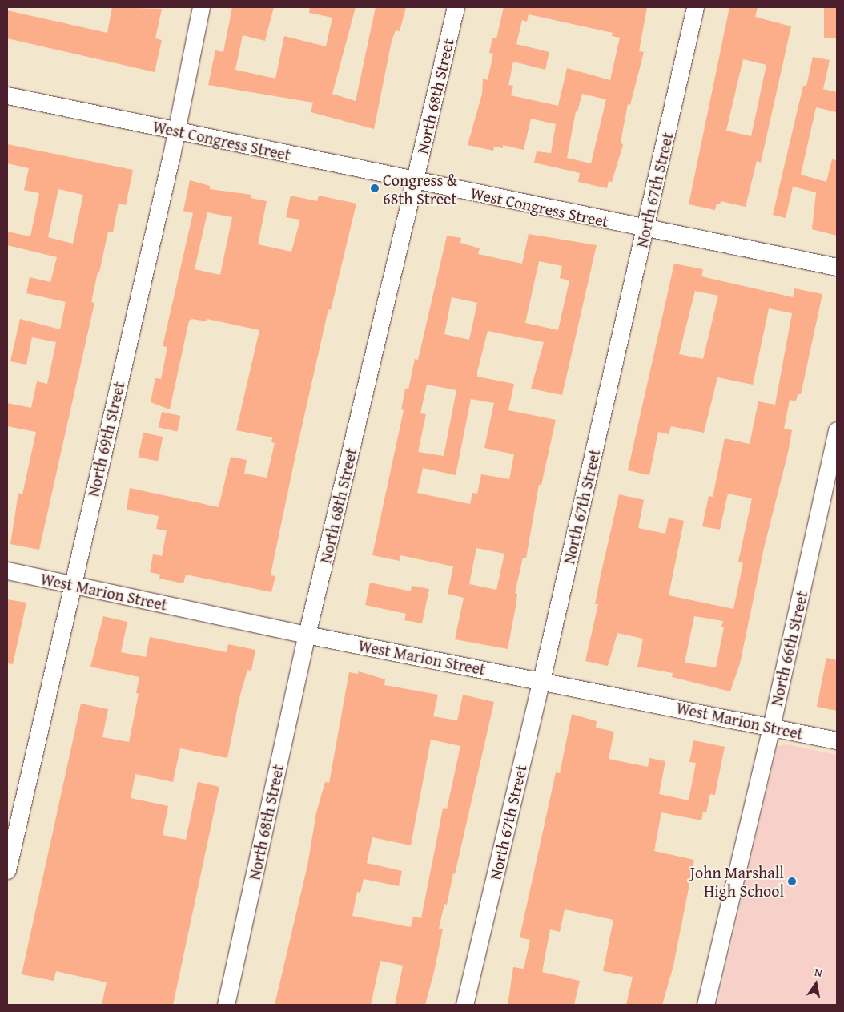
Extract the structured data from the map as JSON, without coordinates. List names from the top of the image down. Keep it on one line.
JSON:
{"streets":{"street":["North 68th Street","West Congress Street","North 67th Street","North 69th Street","West Marion Street","North 66th Street"]},"crossings":[["North 68th Street","West Congress Street"],["North 68th Street","West Marion Street"],["West Congress Street","North 67th Street"],["West Congress Street","North 69th Street"],["North 67th Street","West Marion Street"],["North 69th Street","West Marion Street"],["West Marion Street","North 66th Street"]],"places":["Congress & 68th Street","John Marshall High School"],"north":"top"}
